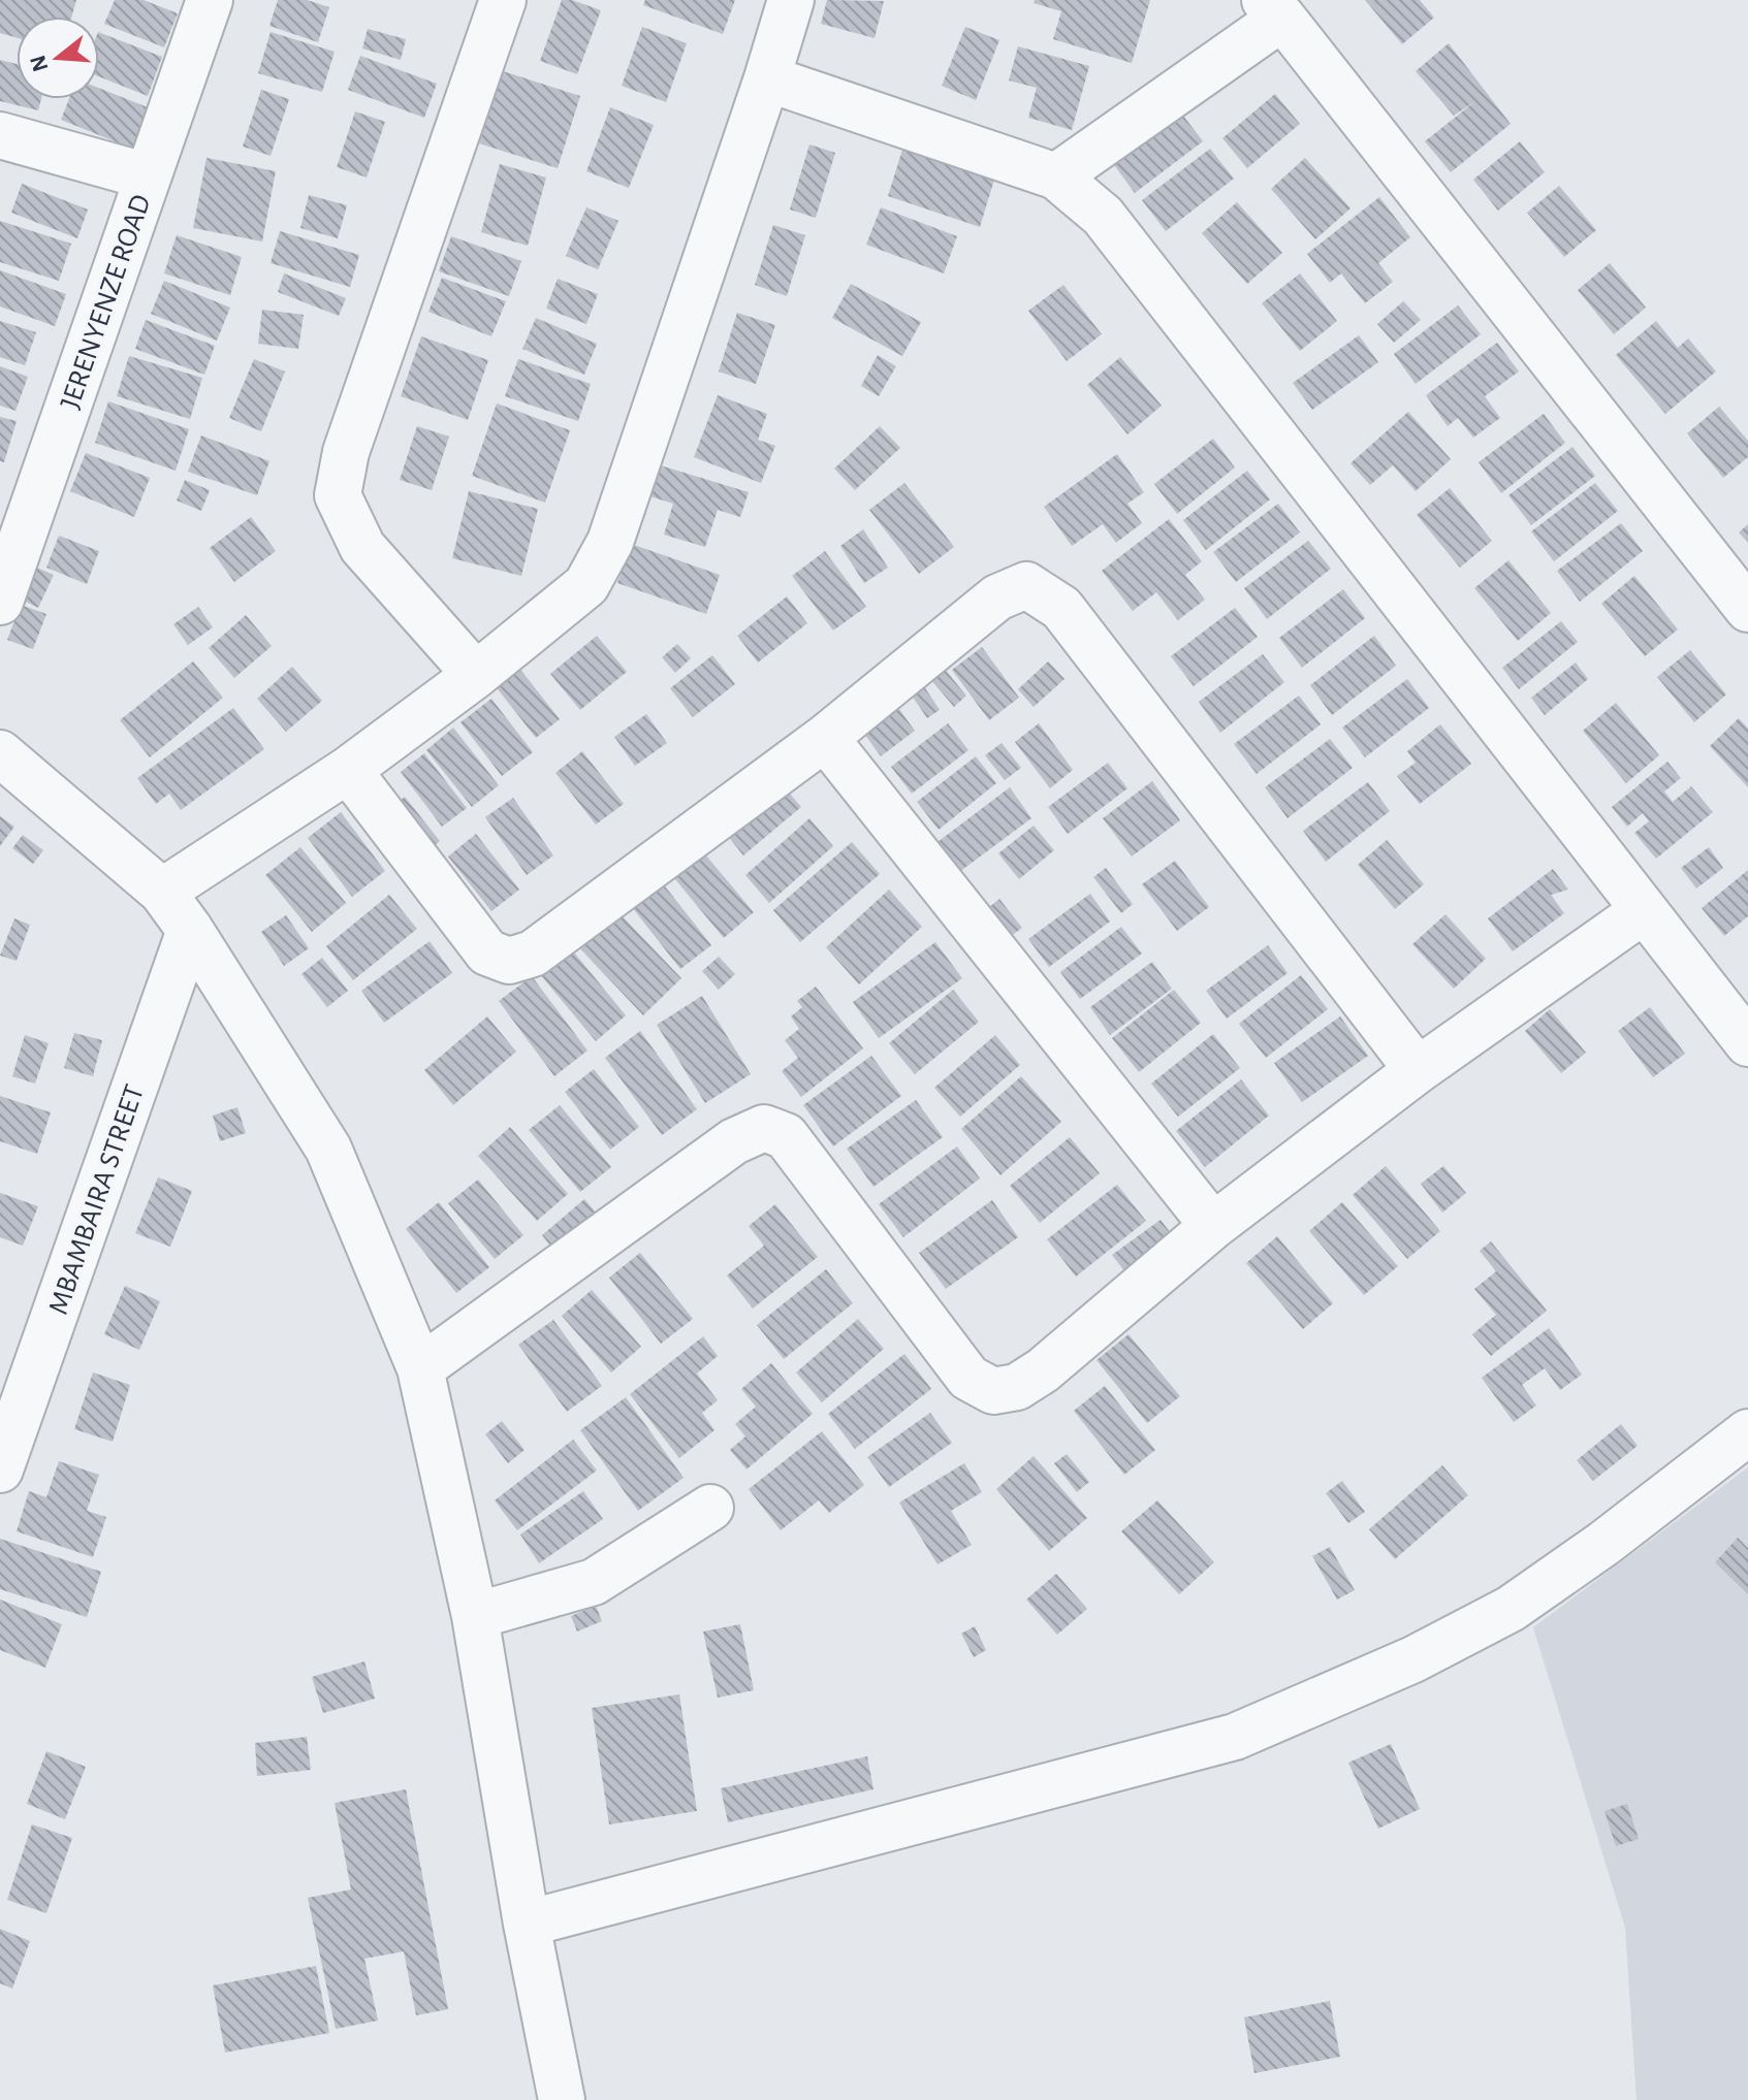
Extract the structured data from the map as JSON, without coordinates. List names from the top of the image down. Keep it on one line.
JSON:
{"streets":{"street":["JERENYENZE ROAD","MBAMBAIRA STREET"]},"north":"left"}
